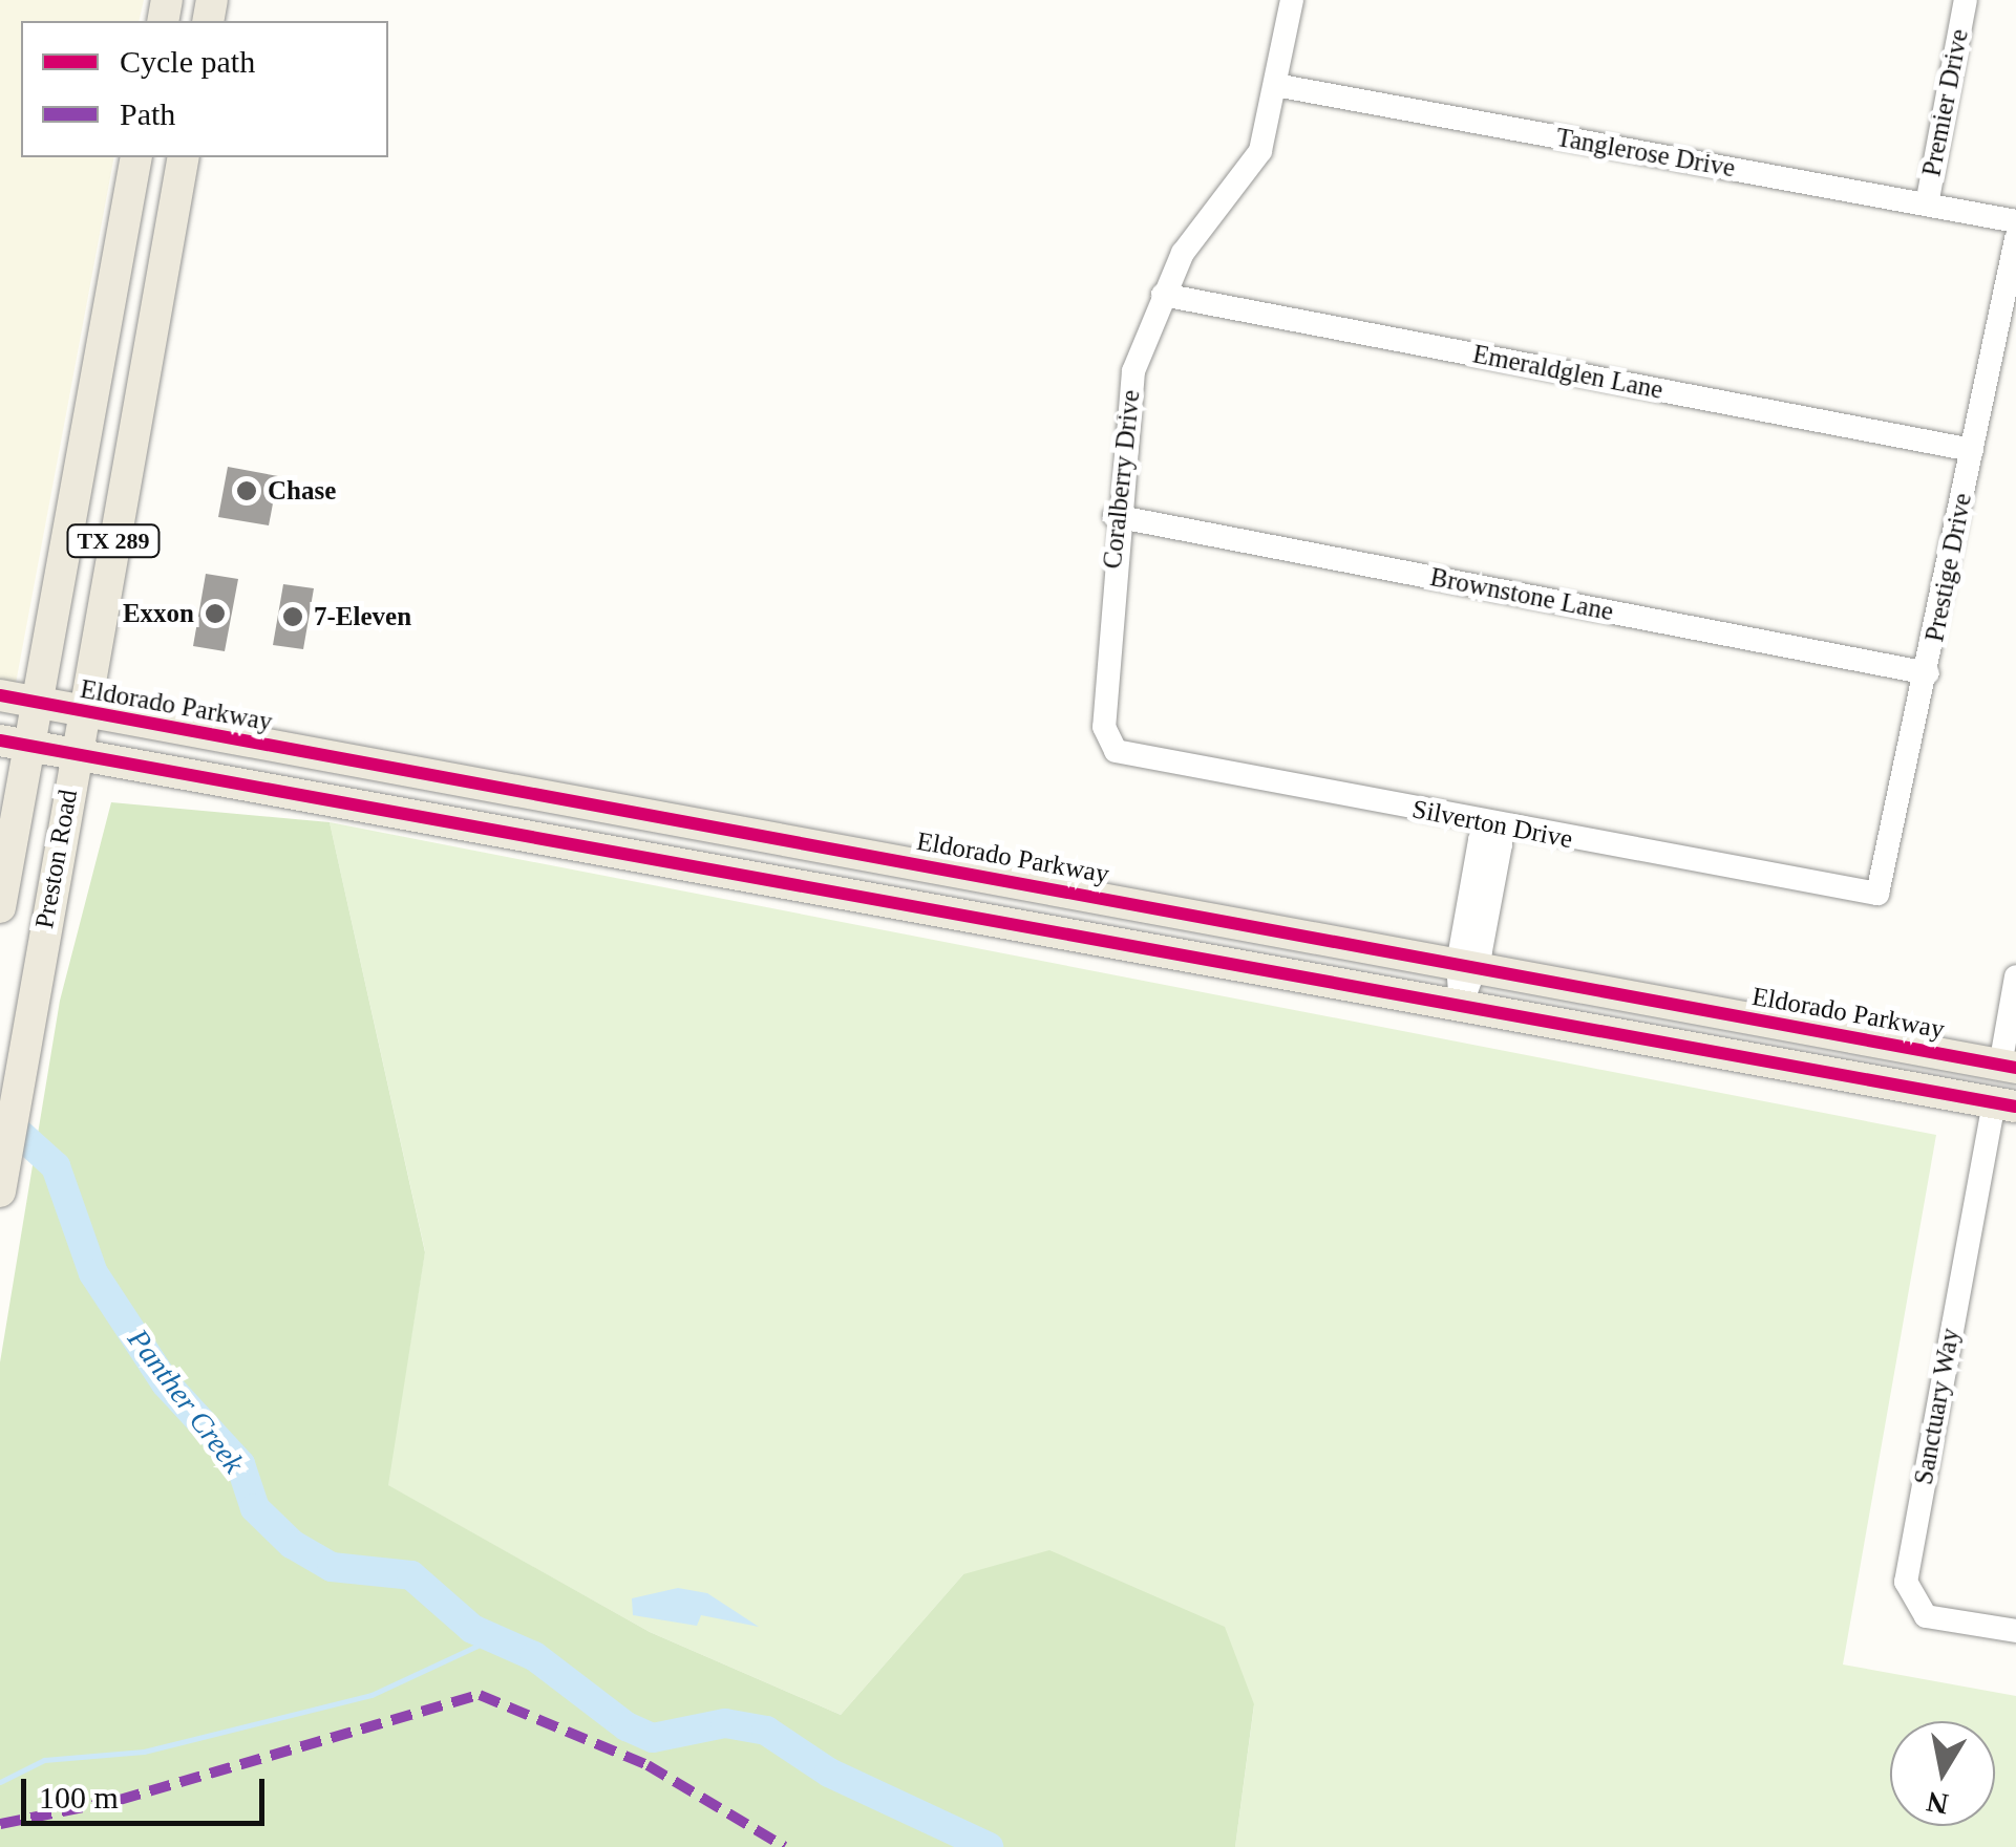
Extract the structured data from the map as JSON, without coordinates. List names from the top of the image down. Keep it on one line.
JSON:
{"streets":{"main road":["TX 289","Eldorado Parkway","Preston Road"],"street":["Premier Drive","Tanglerose Drive","Emeraldglen Lane","Coralberry Drive","Prestige Drive","Brownstone Lane","Silverton Drive","Sanctuary Way"]},"crossings":[["Premier Drive","Tanglerose Drive"],["Tanglerose Drive","Coralberry Drive"],["Emeraldglen Lane","Coralberry Drive"],["Emeraldglen Lane","Prestige Drive"],["Coralberry Drive","Brownstone Lane"],["Coralberry Drive","Silverton Drive"],["Prestige Drive","Brownstone Lane"],["Prestige Drive","Silverton Drive"],["Eldorado Parkway","Preston Road"]],"water":["Panther Creek"],"places":["Chase","Exxon","7-Eleven"],"legend":["Cycle path","Path"],"scale_bar":"100 m","north":"bottom"}
